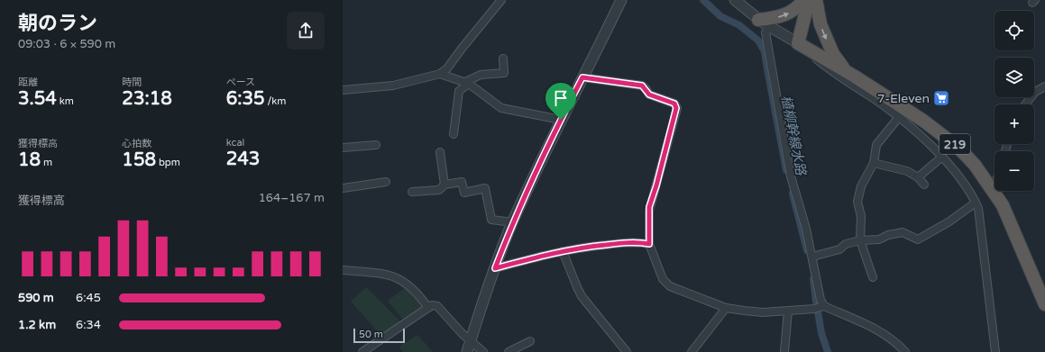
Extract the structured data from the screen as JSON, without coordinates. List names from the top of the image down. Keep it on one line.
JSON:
{"streets":{"highway":["219"]},"water":["植柳幹線水路"],"places":{"supermarket":["7-Eleven"]},"scale_bar":"50 m","page":{"heading":["朝のラン","09:03 · 6 × 590 m"],"map_buttons":["+","−"],"stats":[["距離","3.54 km"],["時間","23:18"],["ペース","6:35 /km"],["獲得標高","18 m"],["心拍数","158 bpm"],["kcal","243"]],"chart":["獲得標高","164–167 m"],"list":[{"name":"590 m","note":"6:45"},{"name":"1.2 km","note":"6:34"}],"scale":"50 m"}}
